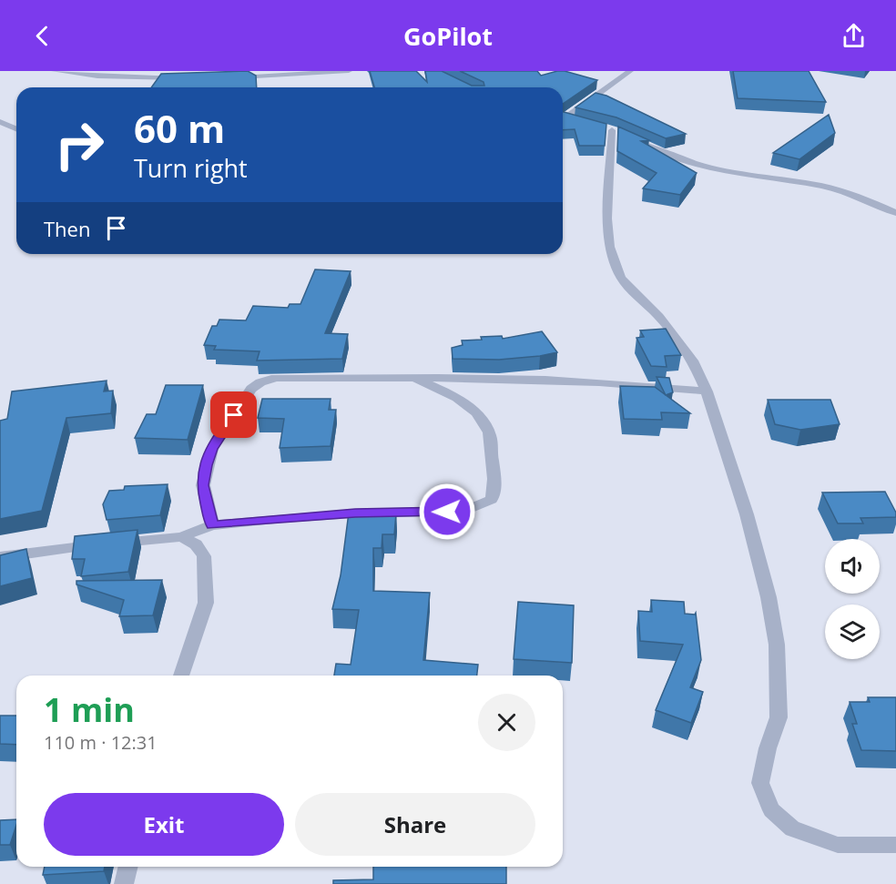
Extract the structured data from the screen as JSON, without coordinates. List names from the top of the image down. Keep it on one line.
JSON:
{"page":{"header":"GoPilot","turn":["60 m","Turn right"],"then":"Then","heading":["1 min","110 m · 12:31"],"buttons":["Exit","Share"]}}
